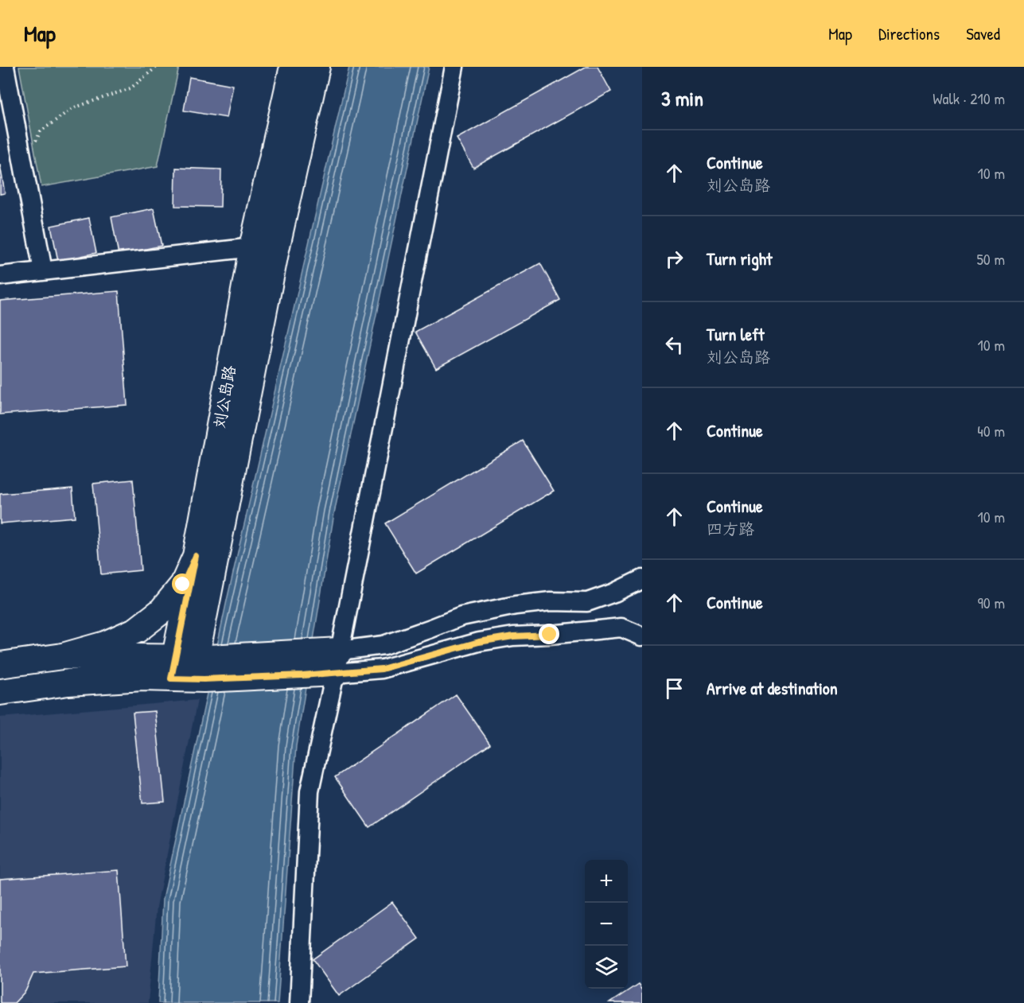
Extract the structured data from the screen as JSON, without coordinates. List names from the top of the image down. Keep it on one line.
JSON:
{"streets":{"main road":["刘公岛路"]},"page":{"header":"Map","nav":["Map","Directions","Saved"],"heading":["3 min","Walk · 210 m"],"list":[["Continue","刘公岛路","10 m"],["Turn right","50 m"],["Turn left","刘公岛路","10 m"],["Continue","40 m"],["Continue","四方路","10 m"],["Continue","90 m"],"Arrive at destination"],"map_buttons":["+","−"]}}
